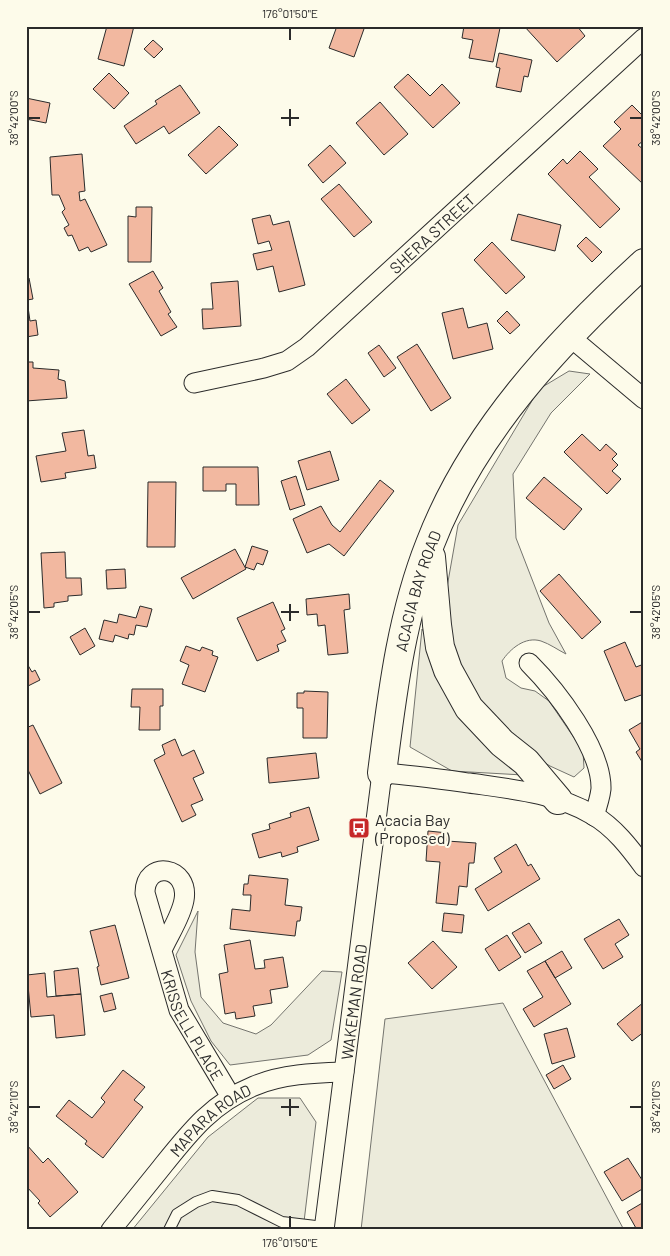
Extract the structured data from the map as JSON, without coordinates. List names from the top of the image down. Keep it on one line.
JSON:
{"streets":{"street":["SHERA STREET","ACACIA BAY ROAD","WAKEMAN ROAD","KRISSELL PLACE","MAPARA ROAD"]},"crossings":[["ACACIA BAY ROAD","WAKEMAN ROAD"],["WAKEMAN ROAD","MAPARA ROAD"],["KRISSELL PLACE","MAPARA ROAD"]],"places":{"bus stop":["Acacia Bay (Proposed)"]},"coordinates":["176°01'50\"E","38°42'00\"S","38°42'05\"S","38°42'10\"S"]}
